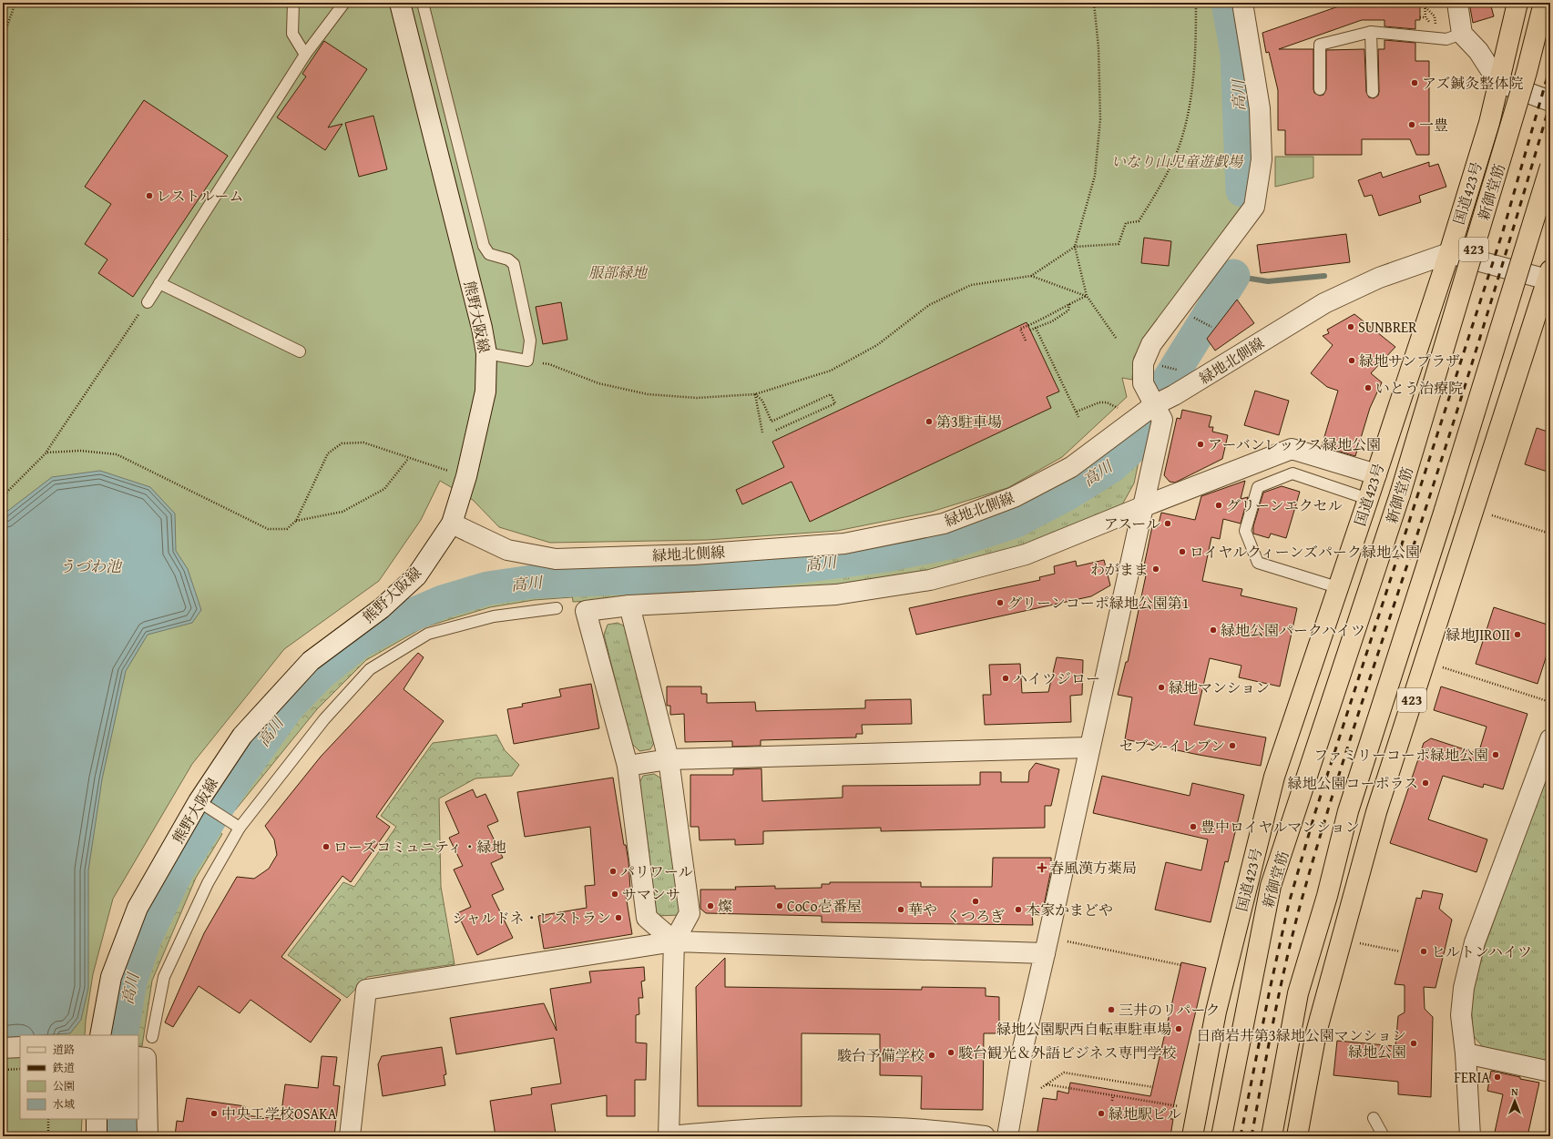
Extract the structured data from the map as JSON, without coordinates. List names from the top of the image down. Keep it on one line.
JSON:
{"streets":{"highway":["新御堂筋","国道423号","423"],"street":["熊野大阪線","緑地北側線"]},"crossings":[["国道423号","緑地北側線"],["熊野大阪線","緑地北側線"]],"water":["高川","うづわ池"],"parks":["いなり山児童遊戯場","服部緑地"],"places":{"other":["アズ鍼灸整体院","一豊","レストルーム","SUNBRER","緑地サンプラザ","いとう治療院","第3駐車場","アーバンレックス緑地公園","グリーンエクセル","アスール","ロイヤルクィーンズパーク緑地公園","わがまま","グリーンコーポ緑地公園第1","緑地公園パークハイツ","緑地JIROⅡ","ハイツジロー","緑地マンション","セブン-イレブン","ファミリーコーポ緑地公園","緑地公園コーポラス","豊中ロイヤルマンション","ローズコミュニティ・緑地","パリワール","サマンサ","くつろぎ","燦","CoCo壱番屋","華や","本家かまどや","シャルドネ・レストラン","ヒルトンハイツ","三井のリパーク","緑地公園駅西自転車駐車場","日商岩井第3緑地公園マンション 緑地公園","駿台観光＆外語ビジネス専門学校","駿台予備学校","FERIA","中央工学校OSAKA","緑地駅ビル"],"health":["春風漢方薬局"]},"legend":["道路","鉄道","公園","水域"],"north":"top"}
